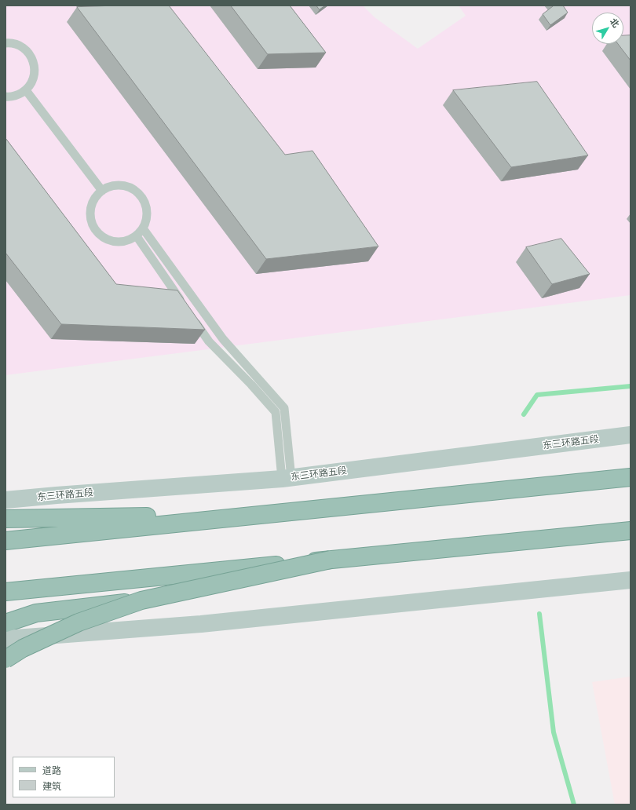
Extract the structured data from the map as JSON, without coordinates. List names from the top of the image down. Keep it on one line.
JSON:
{"streets":{"main road":["东三环路五段"]},"legend":["道路","建筑"],"north":"top right"}
